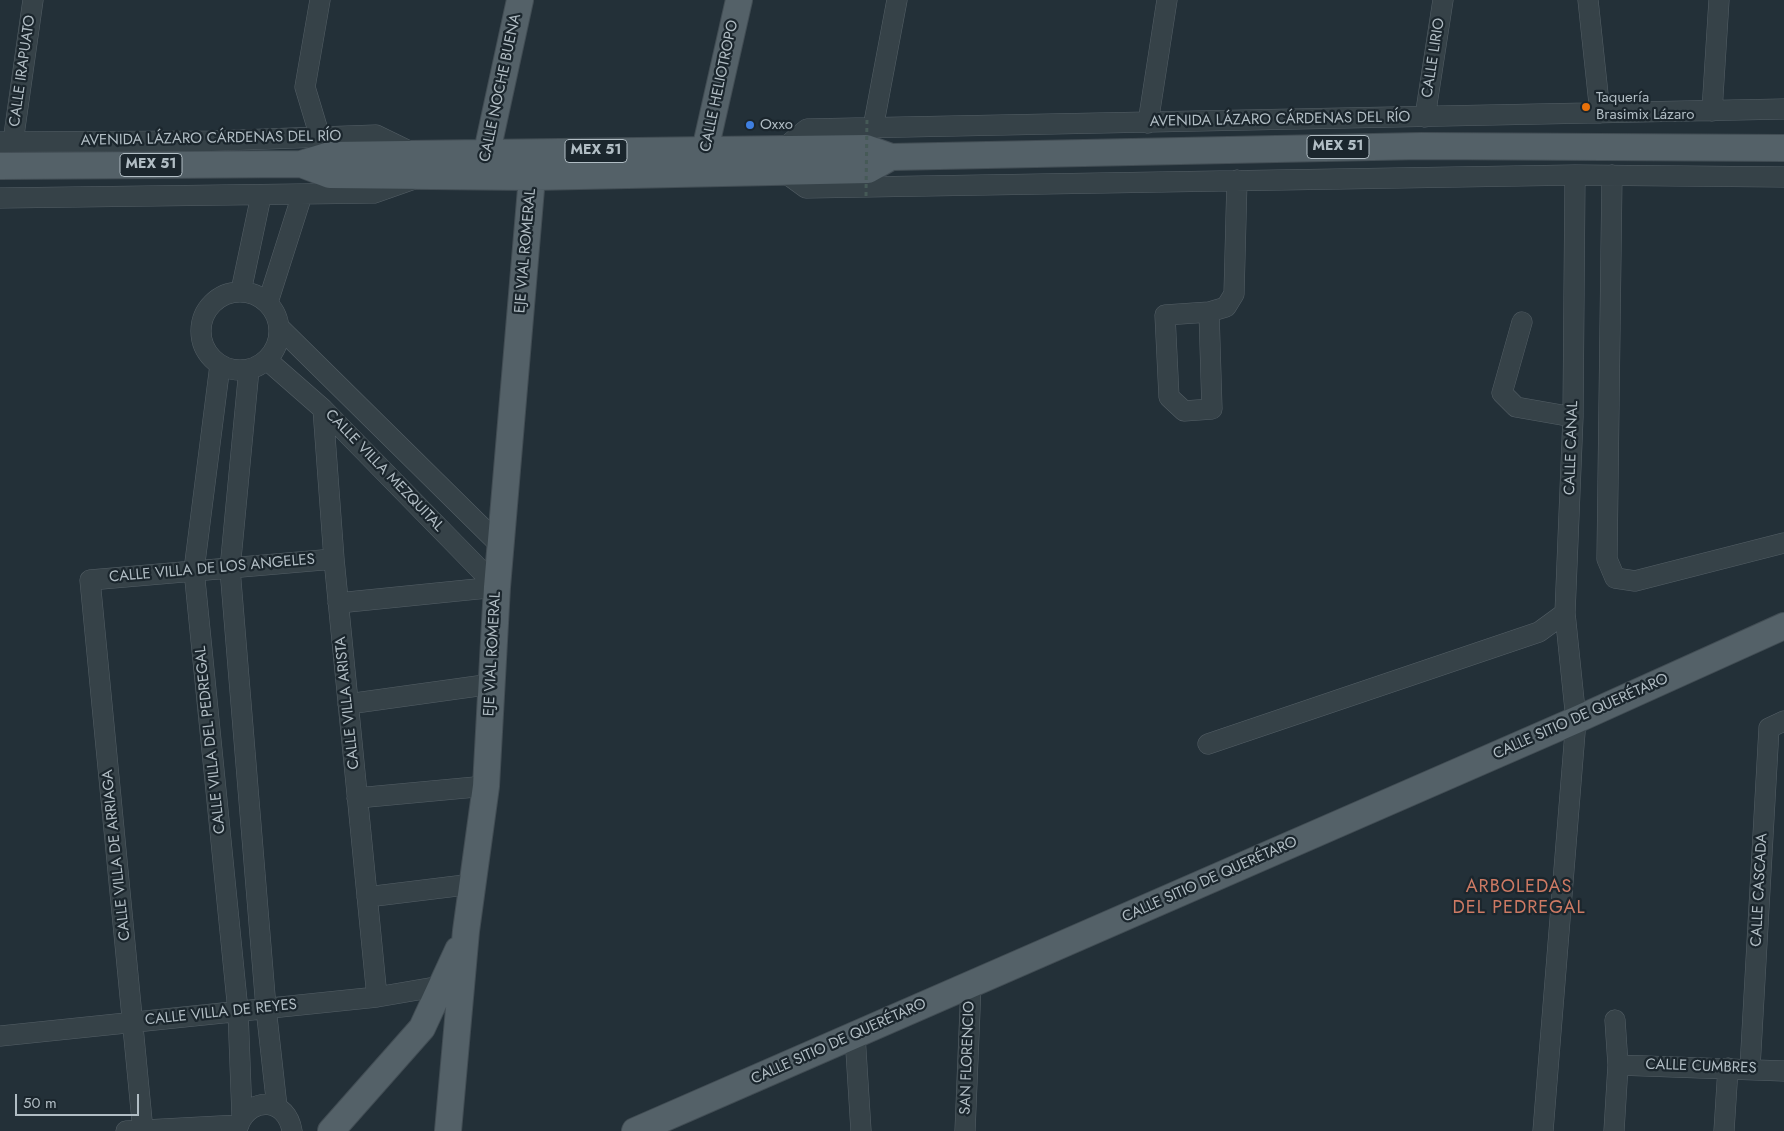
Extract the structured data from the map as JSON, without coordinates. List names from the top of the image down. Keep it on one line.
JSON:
{"streets":{"main road":["CALLE HELIOTROPO","CALLE NOCHE BUENA","AVENIDA LÁZARO CÁRDENAS DEL RÍO","MEX 51","EJE VIAL ROMERAL","CALLE SITIO DE QUERÉTARO"],"street":["CALLE LIRIO","CALLE IRAPUATO","CALLE CANAL","CALLE VILLA MEZQUITAL","CALLE VILLA DE LOS ANGELES","CALLE VILLA ARISTA","CALLE VILLA DEL PEDREGAL","CALLE VILLA DE ARRIAGA","CALLE CASCADA","CALLE VILLA DE REYES","SAN FLORENCIO","CALLE CUMBRES"]},"crossings":[["CALLE LIRIO","AVENIDA LÁZARO CÁRDENAS DEL RÍO"],["CALLE IRAPUATO","AVENIDA LÁZARO CÁRDENAS DEL RÍO"],["CALLE HELIOTROPO","AVENIDA LÁZARO CÁRDENAS DEL RÍO"],["CALLE NOCHE BUENA","AVENIDA LÁZARO CÁRDENAS DEL RÍO"],["AVENIDA LÁZARO CÁRDENAS DEL RÍO","EJE VIAL ROMERAL"],["EJE VIAL ROMERAL","CALLE VILLA MEZQUITAL"],["CALLE CANAL","CALLE SITIO DE QUERÉTARO"],["CALLE VILLA MEZQUITAL","CALLE VILLA ARISTA"],["CALLE VILLA MEZQUITAL","CALLE VILLA DEL PEDREGAL"],["CALLE VILLA DE LOS ANGELES","CALLE VILLA ARISTA"],["CALLE VILLA DE LOS ANGELES","CALLE VILLA DEL PEDREGAL"],["CALLE VILLA DE LOS ANGELES","CALLE VILLA DE ARRIAGA"],["CALLE VILLA ARISTA","CALLE VILLA DE REYES"],["CALLE SITIO DE QUERÉTARO","SAN FLORENCIO"],["CALLE VILLA DEL PEDREGAL","CALLE VILLA DE REYES"],["CALLE VILLA DE ARRIAGA","CALLE VILLA DE REYES"],["CALLE CASCADA","CALLE CUMBRES"]],"districts":["ARBOLEDAS DEL PEDREGAL"],"places":["Taquería Brasimix Lázaro","Oxxo"],"scale_bar":"50 m"}
